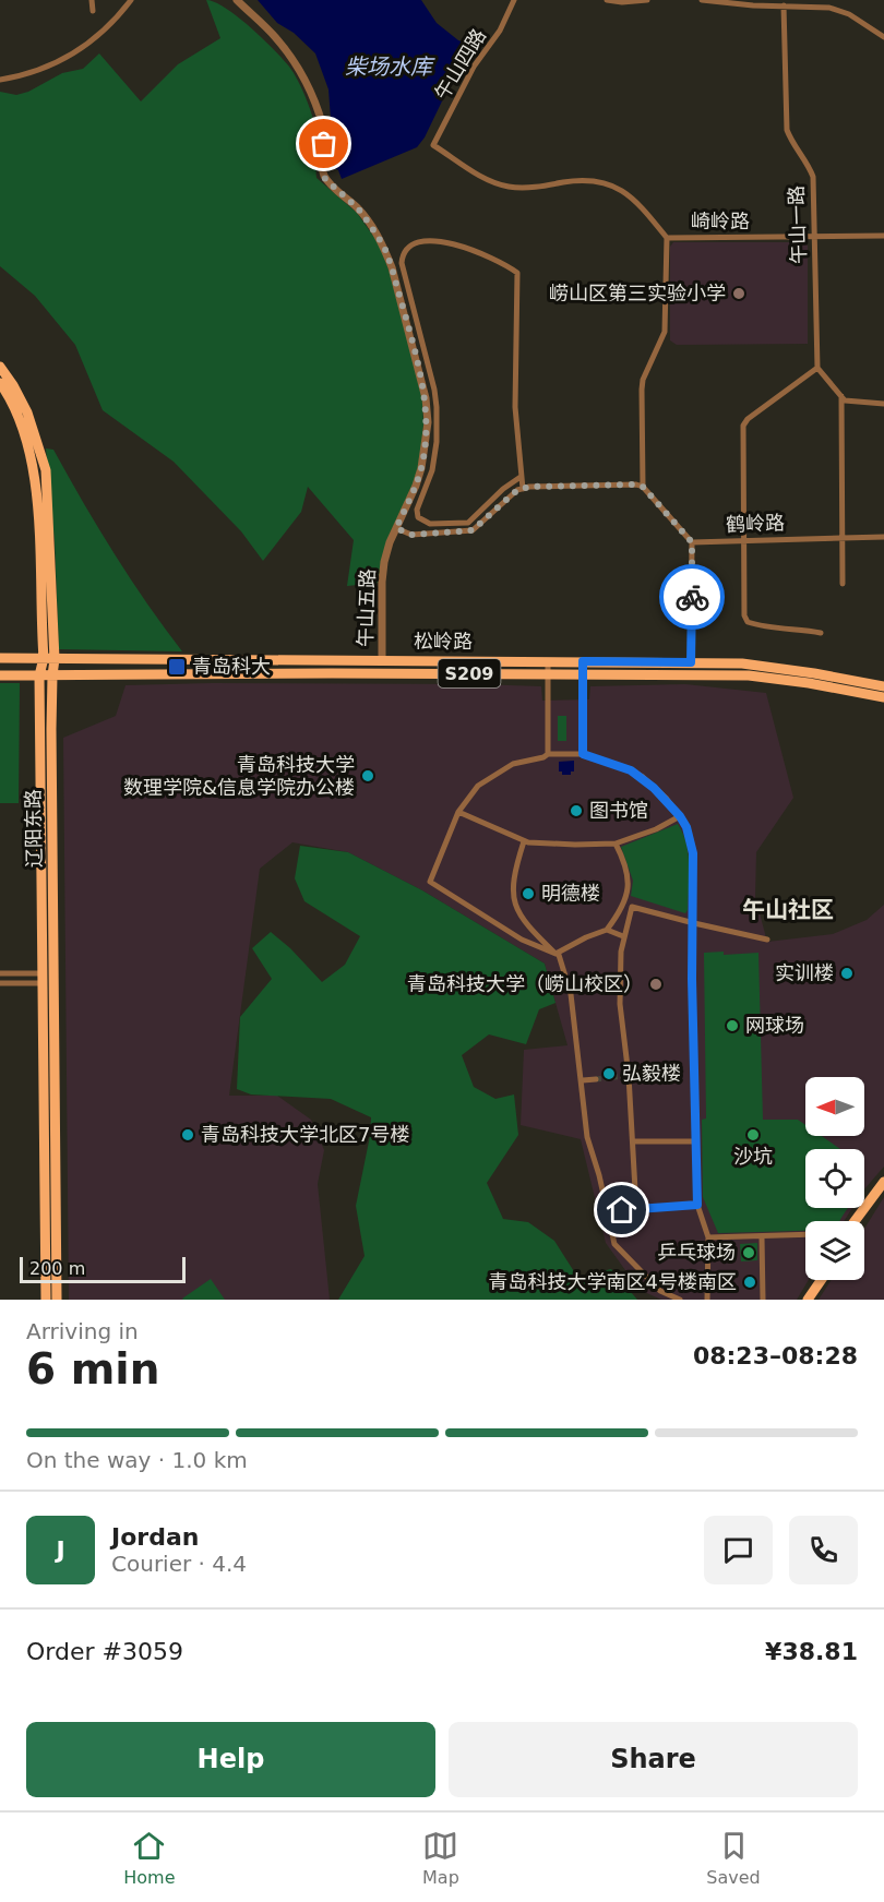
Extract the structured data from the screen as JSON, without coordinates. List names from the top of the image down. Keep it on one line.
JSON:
{"streets":{"main road":["松岭路","S209","辽阳东路"],"street":["午山四路","崎岭路","午山一路","鹤岭路","午山五路"]},"crossings":[["午山四路","崎岭路"],["崎岭路","午山一路"],["午山五路","松岭路"],["松岭路","辽阳东路"]],"districts":["午山社区"],"water":["柴场水库"],"places":{"other":["崂山区第三实验小学","青岛科技大学 数理学院&信息学院办公楼","图书馆","明德楼","实训楼","青岛科技大学（崂山校区）","网球场","弘毅楼","青岛科技大学北区7号楼","沙坑","乒乓球场","青岛科技大学南区4号楼南区"],"transit":["青岛科大"]},"scale_bar":"200 m","north":"left","page":{"scale":"200 m","heading":["6 min","Arriving in","08:23–08:28"],"panel":["Jordan","Courier · 4.4","Order #3059","¥38.81"],"bar":"On the way · 1.0 km","round":"J","buttons":["Help","Share"],"tabs":["Home","Map","Saved"]}}
